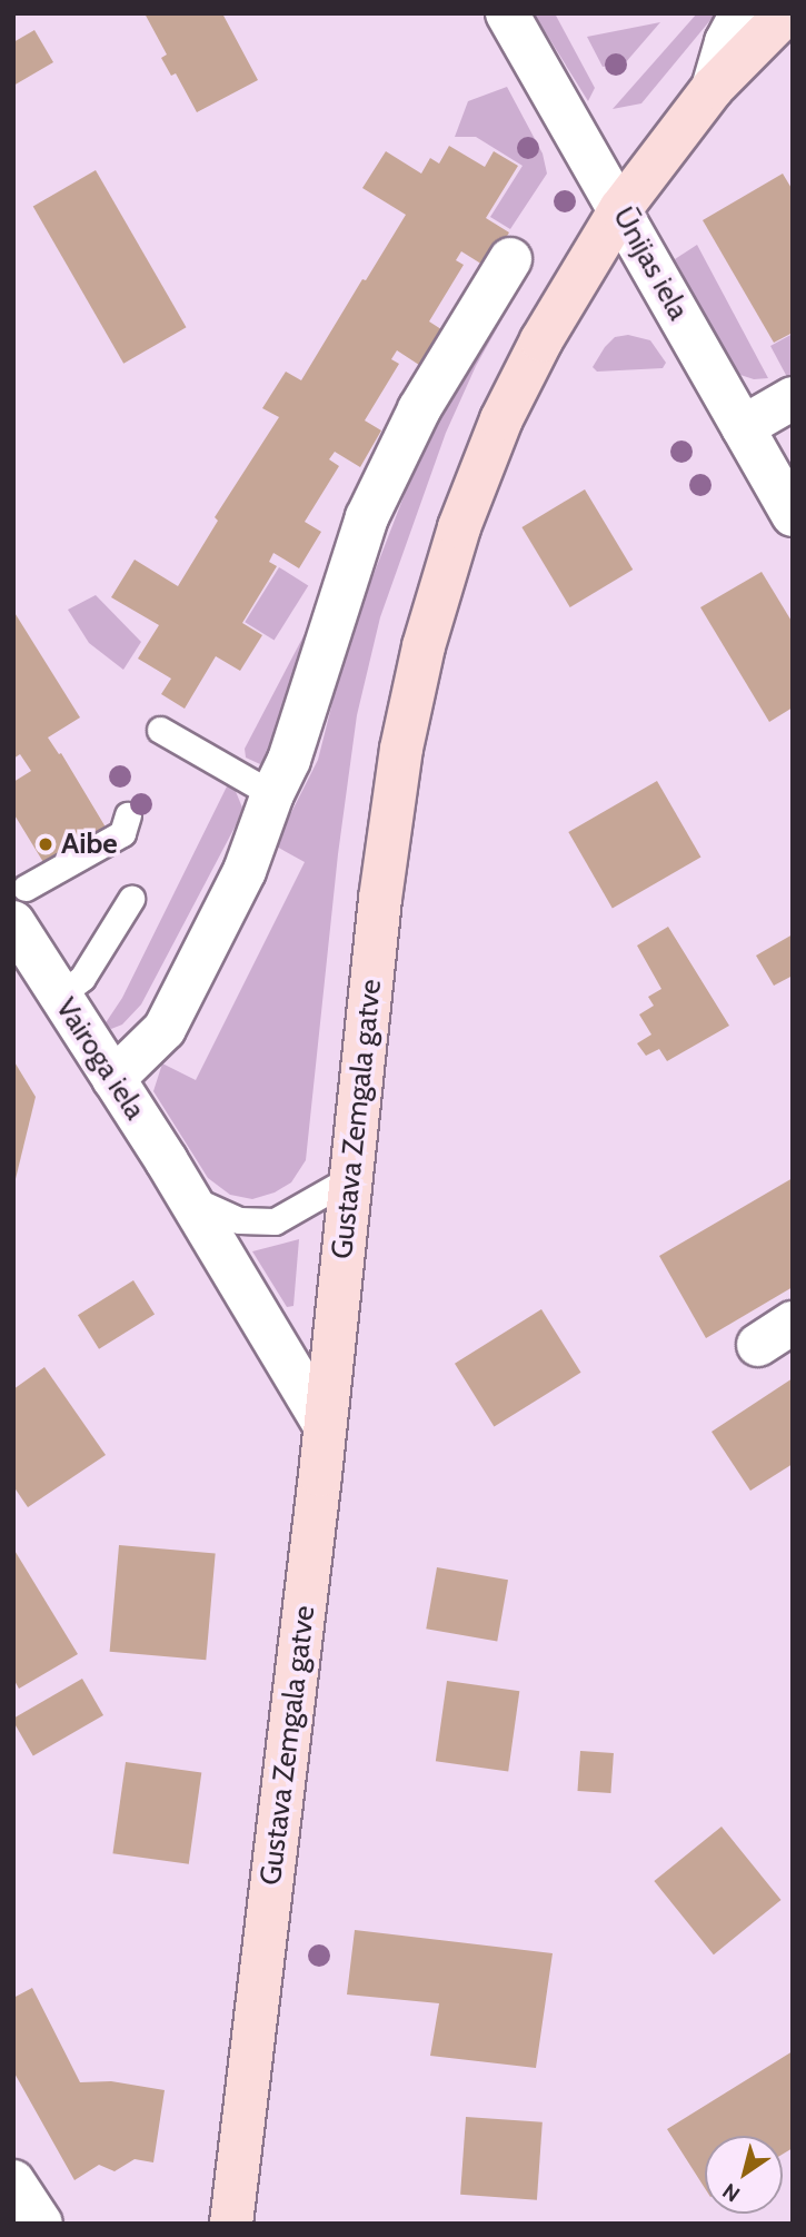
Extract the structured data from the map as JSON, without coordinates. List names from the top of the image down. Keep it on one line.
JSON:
{"streets":{"main road":["Gustava Zemgala gatve"],"street":["Ūnijas iela","Vairoga iela"]},"crossings":[["Ūnijas iela","Gustava Zemgala gatve"],["Vairoga iela","Gustava Zemgala gatve"]],"places":["Aibe"],"north":"bottom left"}
